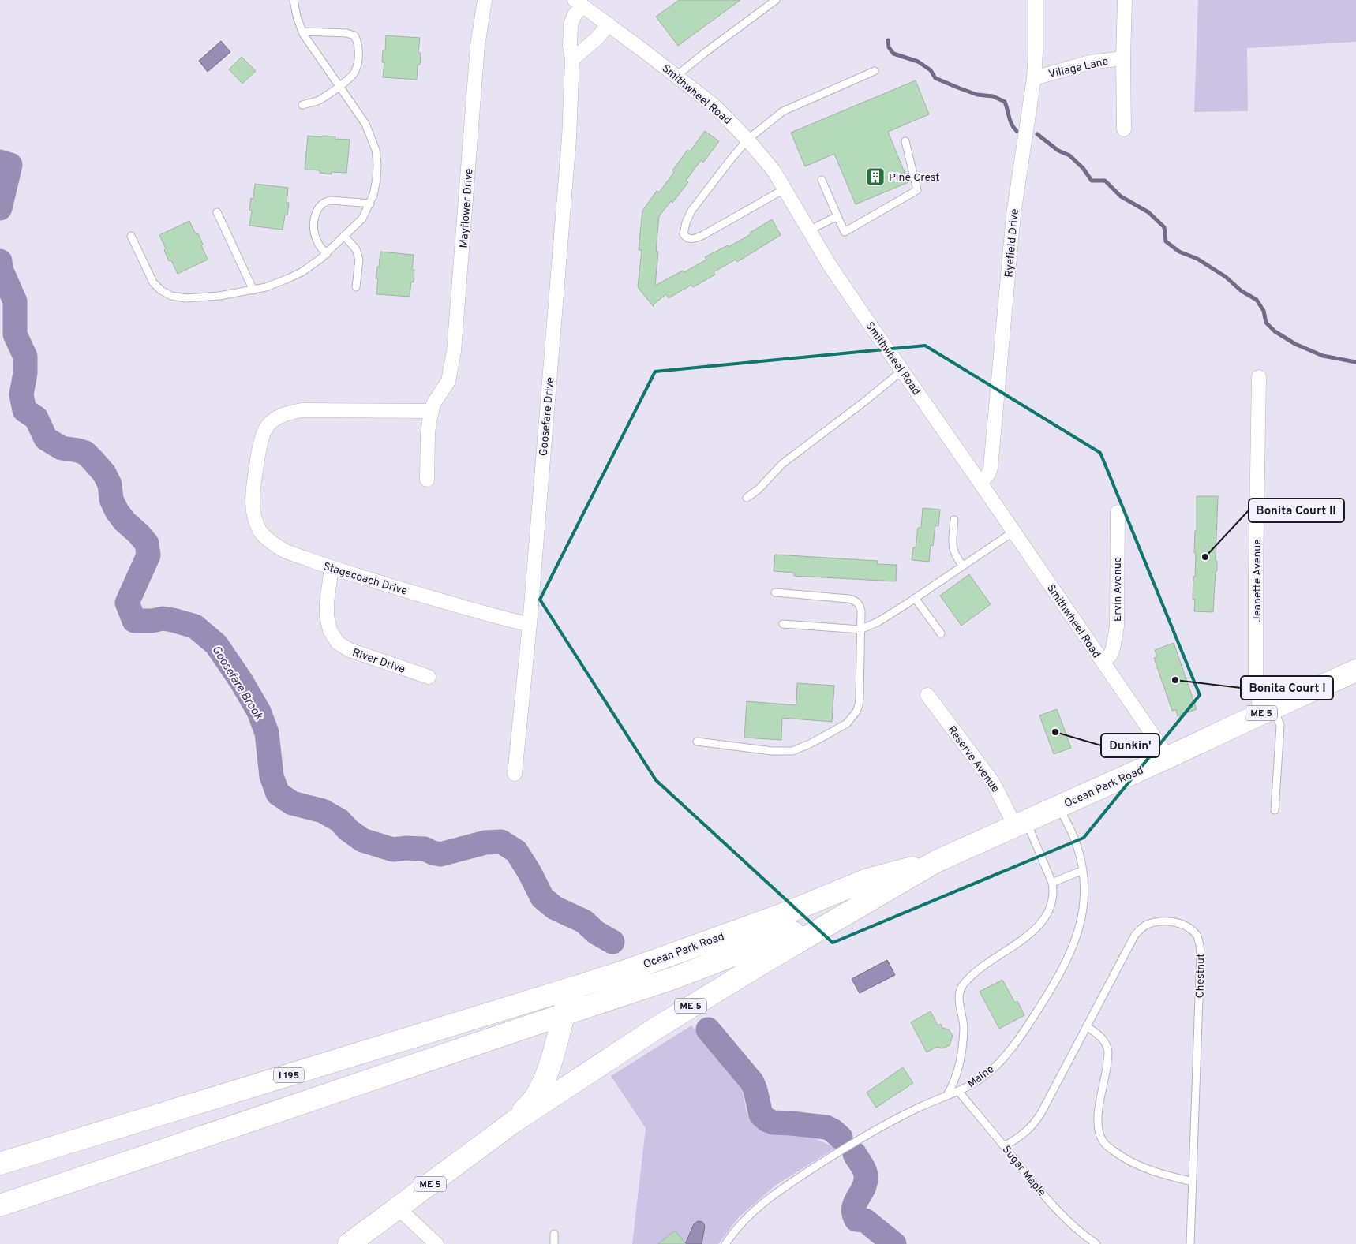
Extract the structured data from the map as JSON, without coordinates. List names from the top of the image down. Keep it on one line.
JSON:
{"streets":{"main road":["ME 5","Ocean Park Road","I 195"],"street":["Village Lane","Smithwheel Road","Mayflower Drive","Ryefield Drive","Goosefare Drive","Stagecoach Drive","Jeanette Avenue","Ervin Avenue","River Drive","Reserve Avenue"],"lane":["Chestnut","Maine","Sugar Maple"]},"crossings":[["Village Lane","Ryefield Drive"],["Smithwheel Road","Ryefield Drive"],["Smithwheel Road","Goosefare Drive"],["Smithwheel Road","Ervin Avenue"],["Smithwheel Road","Ocean Park Road"],["Mayflower Drive","Stagecoach Drive"],["Goosefare Drive","Stagecoach Drive"],["Stagecoach Drive","River Drive"],["Jeanette Avenue","Ocean Park Road"],["Reserve Avenue","Ocean Park Road"],["Ocean Park Road","I 195"],["Ocean Park Road","Maine"],["Chestnut","Sugar Maple"],["Maine","Sugar Maple"]],"water":["Goosefare Brook"],"places":{"building":["Pine Crest"],"other":["Bonita Court II","Bonita Court I","Dunkin'"]}}
